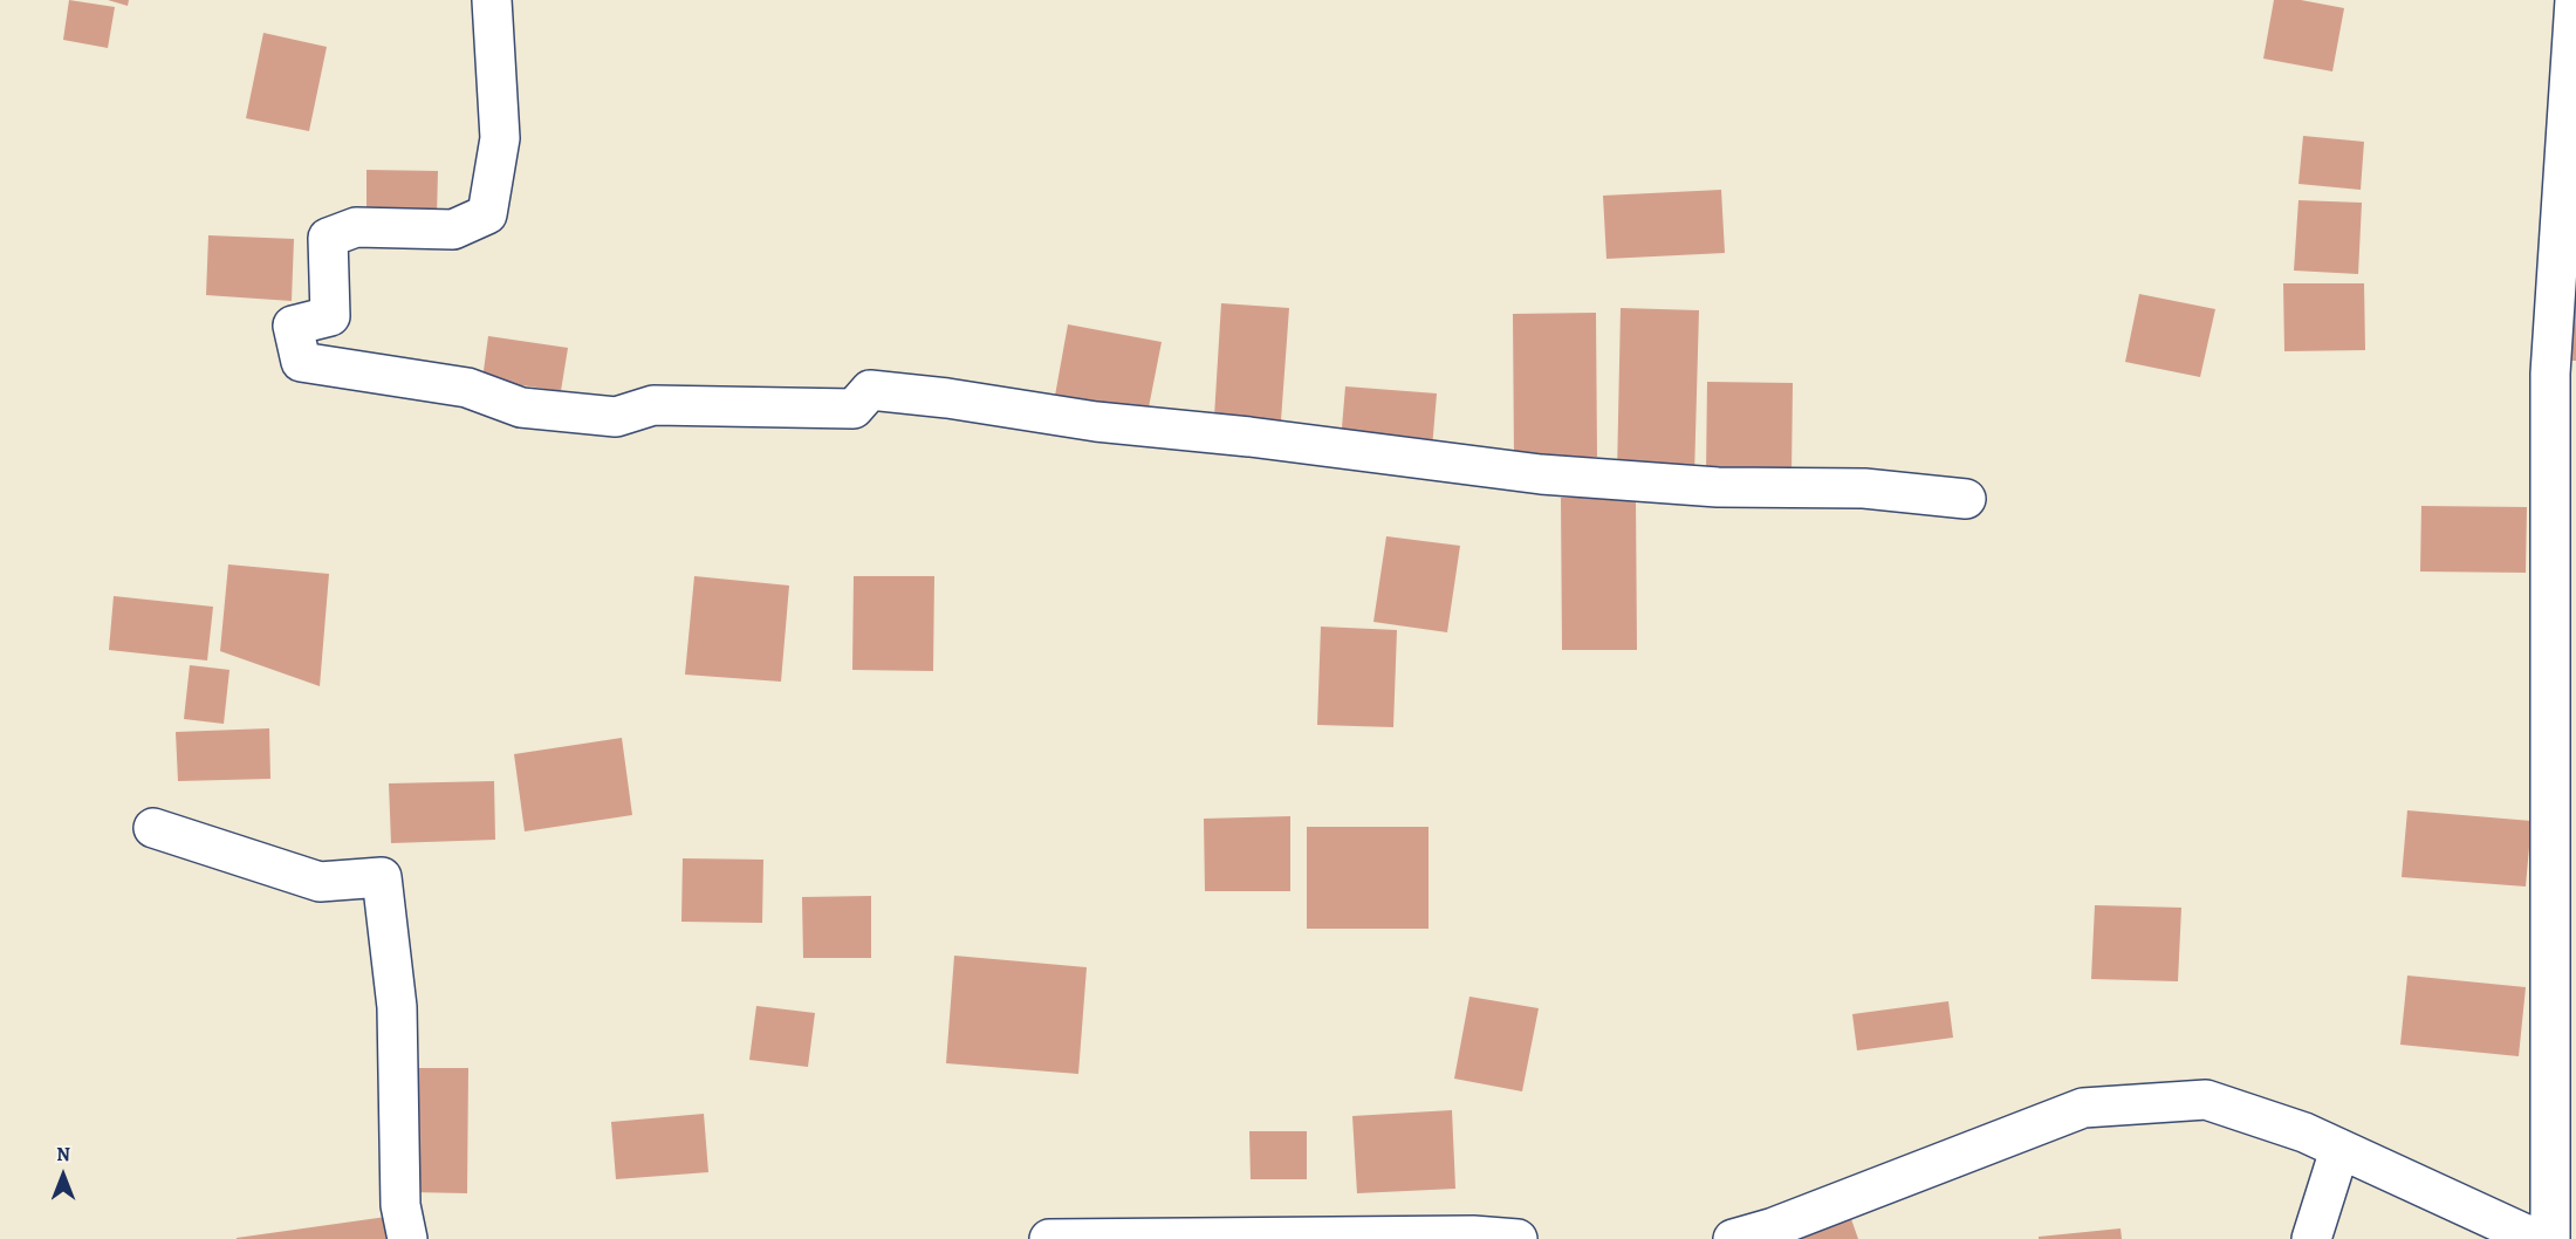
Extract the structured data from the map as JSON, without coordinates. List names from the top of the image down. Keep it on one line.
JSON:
{"north":"top"}
